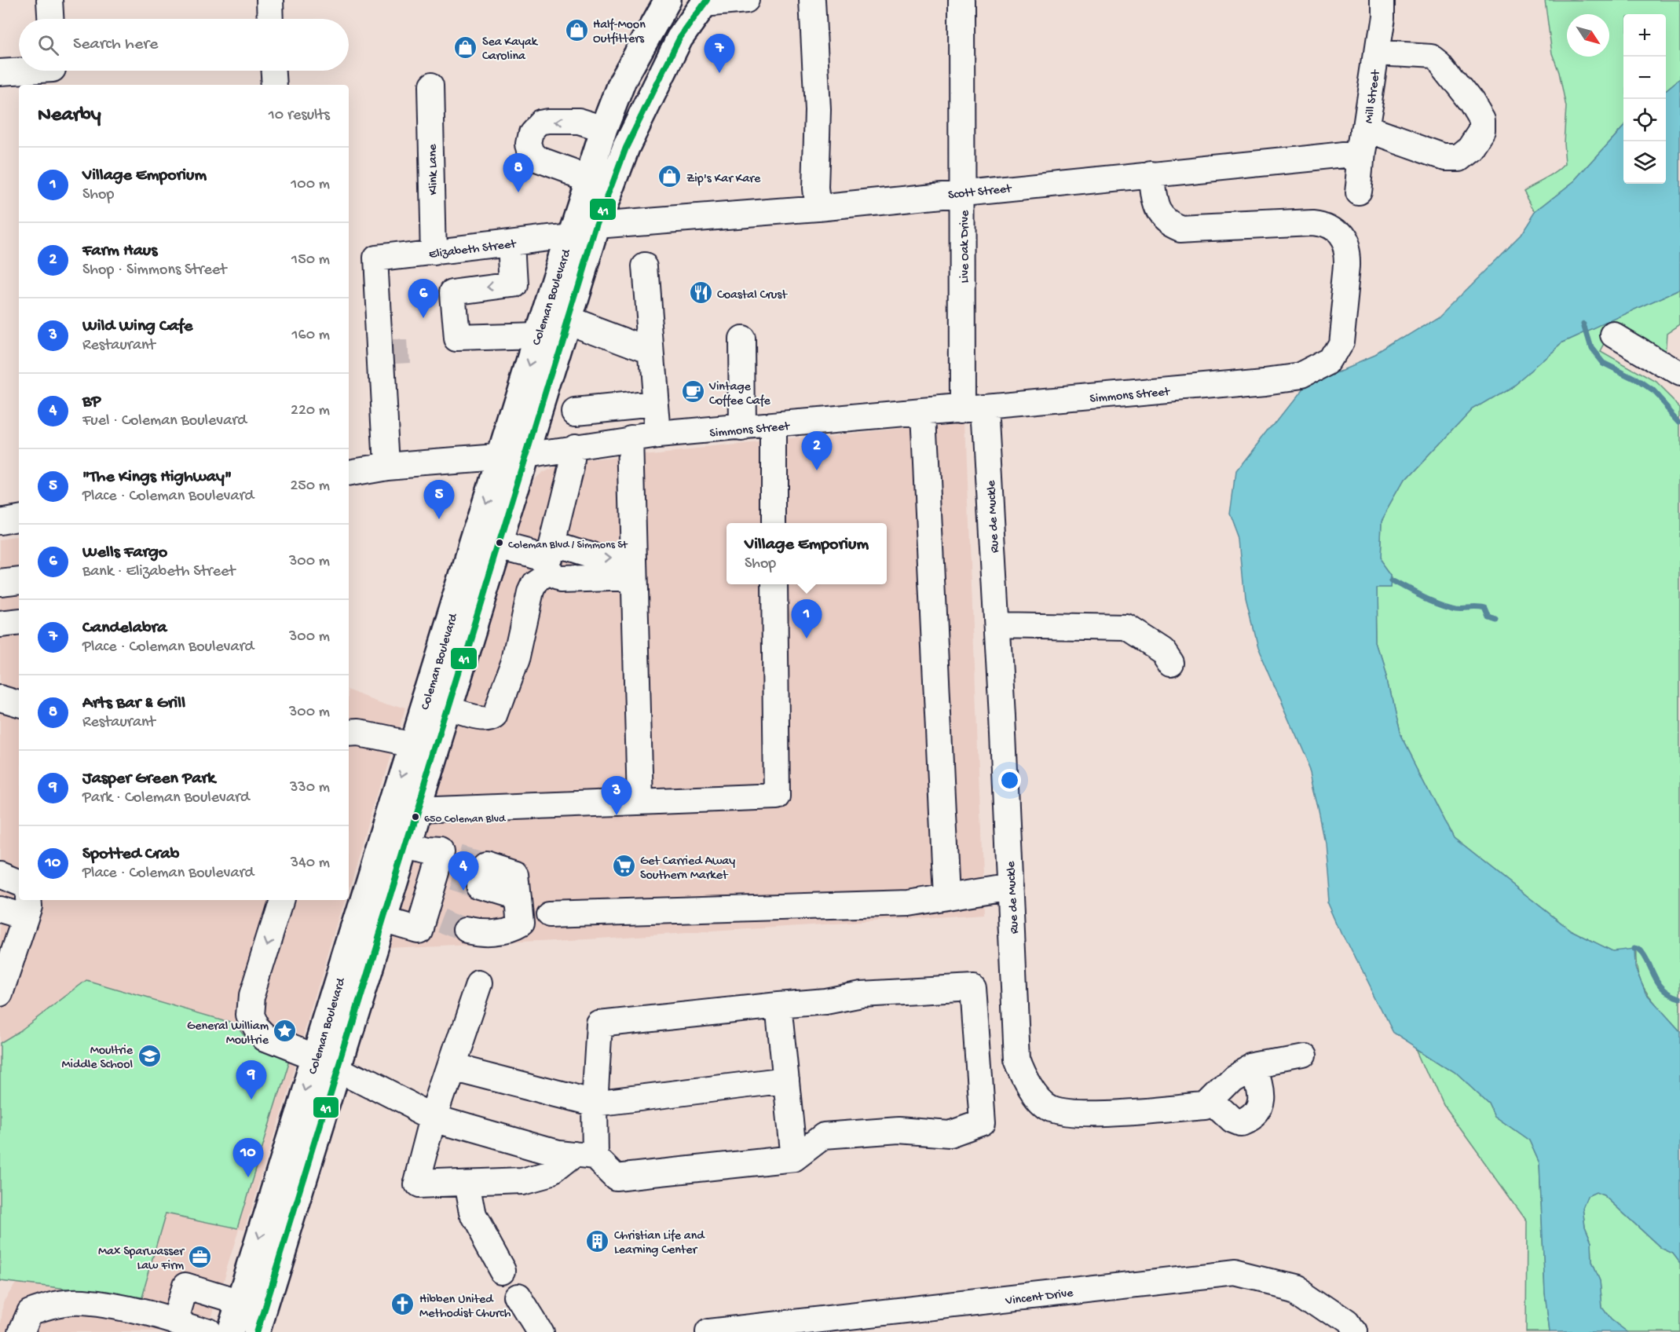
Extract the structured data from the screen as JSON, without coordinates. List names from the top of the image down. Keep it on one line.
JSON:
{"streets":{"main road":["Coleman Boulevard"],"street":["Mill Street","Klink Lane","Scott Street","Live Oak Drive","Elizabeth Street","Simmons Street","Rue de Muckle","Vincent Drive"]},"crossings":[["Mill Street","Scott Street"],["Klink Lane","Elizabeth Street"],["Scott Street","Live Oak Drive"],["Scott Street","Coleman Boulevard"],["Live Oak Drive","Simmons Street"],["Live Oak Drive","Rue de Muckle"],["Elizabeth Street","Coleman Boulevard"],["Coleman Boulevard","Simmons Street"],["Simmons Street","Rue de Muckle"]],"places":{"shop":["Half-Moon Outfitters","Sea Kayak Carolina","Zip's Kar Kare"],"restaurant":["Coastal Crust"],"cafe":["Vintage Coffee Cafe"],"other":["Coleman Blvd / Simmons St","650 Coleman Blvd"],"supermarket":["Get Carried Away Southern Market"],"place":["General William Moultrie"],"school or university":["Moultrie Middle School"],"building":["Christian Life and Learning Center"],"office":["Max Sparwasser Law Firm"],"church":["Hibben United Methodist Church"]},"lines":["transit line 41"],"north":"bottom right","page":{"map_buttons":["+","−"],"search":"Search here","pins":["7","8","6","2","5","1","3","4","9","10"],"heading":["Nearby","10 results"],"list":[{"mark":"1","name":"Village Emporium","note":"Shop","value":"100 m"},{"mark":"2","name":"Farm Haus","note":"Shop · Simmons Street","value":"150 m"},{"mark":"3","name":"Wild Wing Cafe","note":"Restaurant","value":"160 m"},{"mark":"4","name":"BP","note":"Fuel · Coleman Boulevard","value":"220 m"},{"mark":"5","name":"\"The Kings Highway\"","note":"Place · Coleman Boulevard","value":"250 m"},{"mark":"6","name":"Wells Fargo","note":"Bank · Elizabeth Street","value":"300 m"},{"mark":"7","name":"Candelabra","note":"Place · Coleman Boulevard","value":"300 m"},{"mark":"8","name":"Arts Bar & Grill","note":"Restaurant","value":"300 m"},{"mark":"9","name":"Jasper Green Park","note":"Park · Coleman Boulevard","value":"330 m"},{"mark":"10","name":"Spotted Crab","note":"Place · Coleman Boulevard","value":"340 m"}],"popup":["Village Emporium","Shop"]}}
